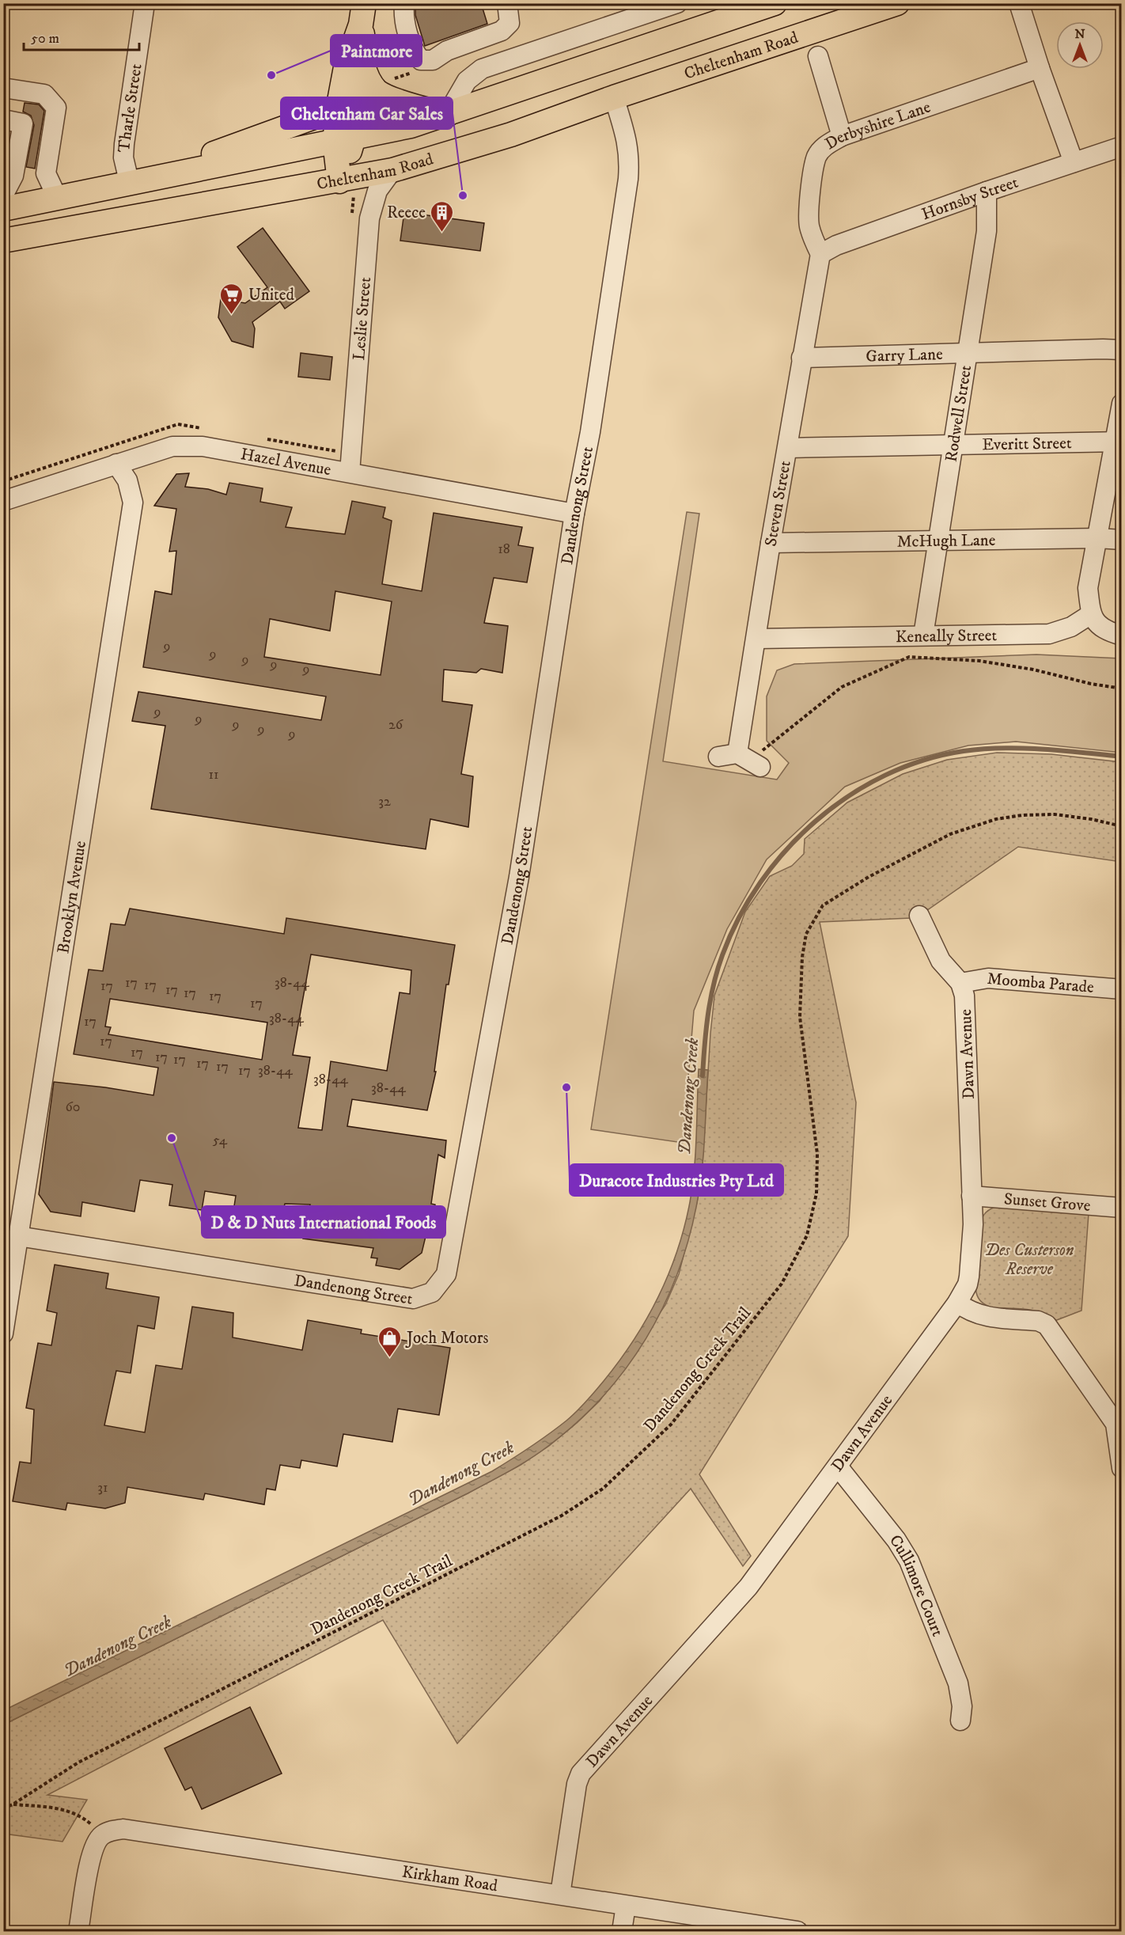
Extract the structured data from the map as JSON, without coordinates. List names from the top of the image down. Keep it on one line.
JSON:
{"streets":{"main road":["Cheltenham Road","Dandenong Street"],"street":["Tharle Street","Derbyshire Lane","Hornsby Street","Leslie Street","Garry Lane","Rodwell Street","Everitt Street","Hazel Avenue","Steven Street","McHugh Lane","Keneally Street","Brooklyn Avenue","Moomba Parade","Dawn Avenue","Sunset Grove","Cullimore Court","Kirkham Road"],"path":["Dandenong Creek Trail"]},"crossings":[["Cheltenham Road","Leslie Street"],["Cheltenham Road","Dandenong Street"],["Derbyshire Lane","Hornsby Street"],["Derbyshire Lane","Steven Street"],["Hornsby Street","Rodwell Street"],["Hornsby Street","Steven Street"],["Leslie Street","Hazel Avenue"],["Garry Lane","Rodwell Street"],["Garry Lane","Steven Street"],["Rodwell Street","Everitt Street"],["Rodwell Street","McHugh Lane"],["Rodwell Street","Keneally Street"],["Everitt Street","Steven Street"],["Hazel Avenue","Dandenong Street"],["Hazel Avenue","Brooklyn Avenue"],["Steven Street","McHugh Lane"],["Steven Street","Keneally Street"],["Dandenong Street","Brooklyn Avenue"],["Moomba Parade","Dawn Avenue"],["Dawn Avenue","Sunset Grove"],["Dawn Avenue","Cullimore Court"],["Dawn Avenue","Kirkham Road"]],"water":["Dandenong Creek"],"parks":["Des Custerson Reserve"],"places":{"other":["Paintmore","Cheltenham Car Sales","Duracote Industries Pty Ltd","D & D Nuts International Foods"],"building":["Reece"],"supermarket":["United"],"shop":["Joch Motors"]},"house_numbers":["18","9","9","9","9","9","9","9","9","26","9","9","11","32","17","38-44","17","17","17","17","17","17","38-44","17","17","17","17","17","17","17","17","38-44","38-44","38-44","60","54","31"],"scale_bar":"50 m","north":"top"}
